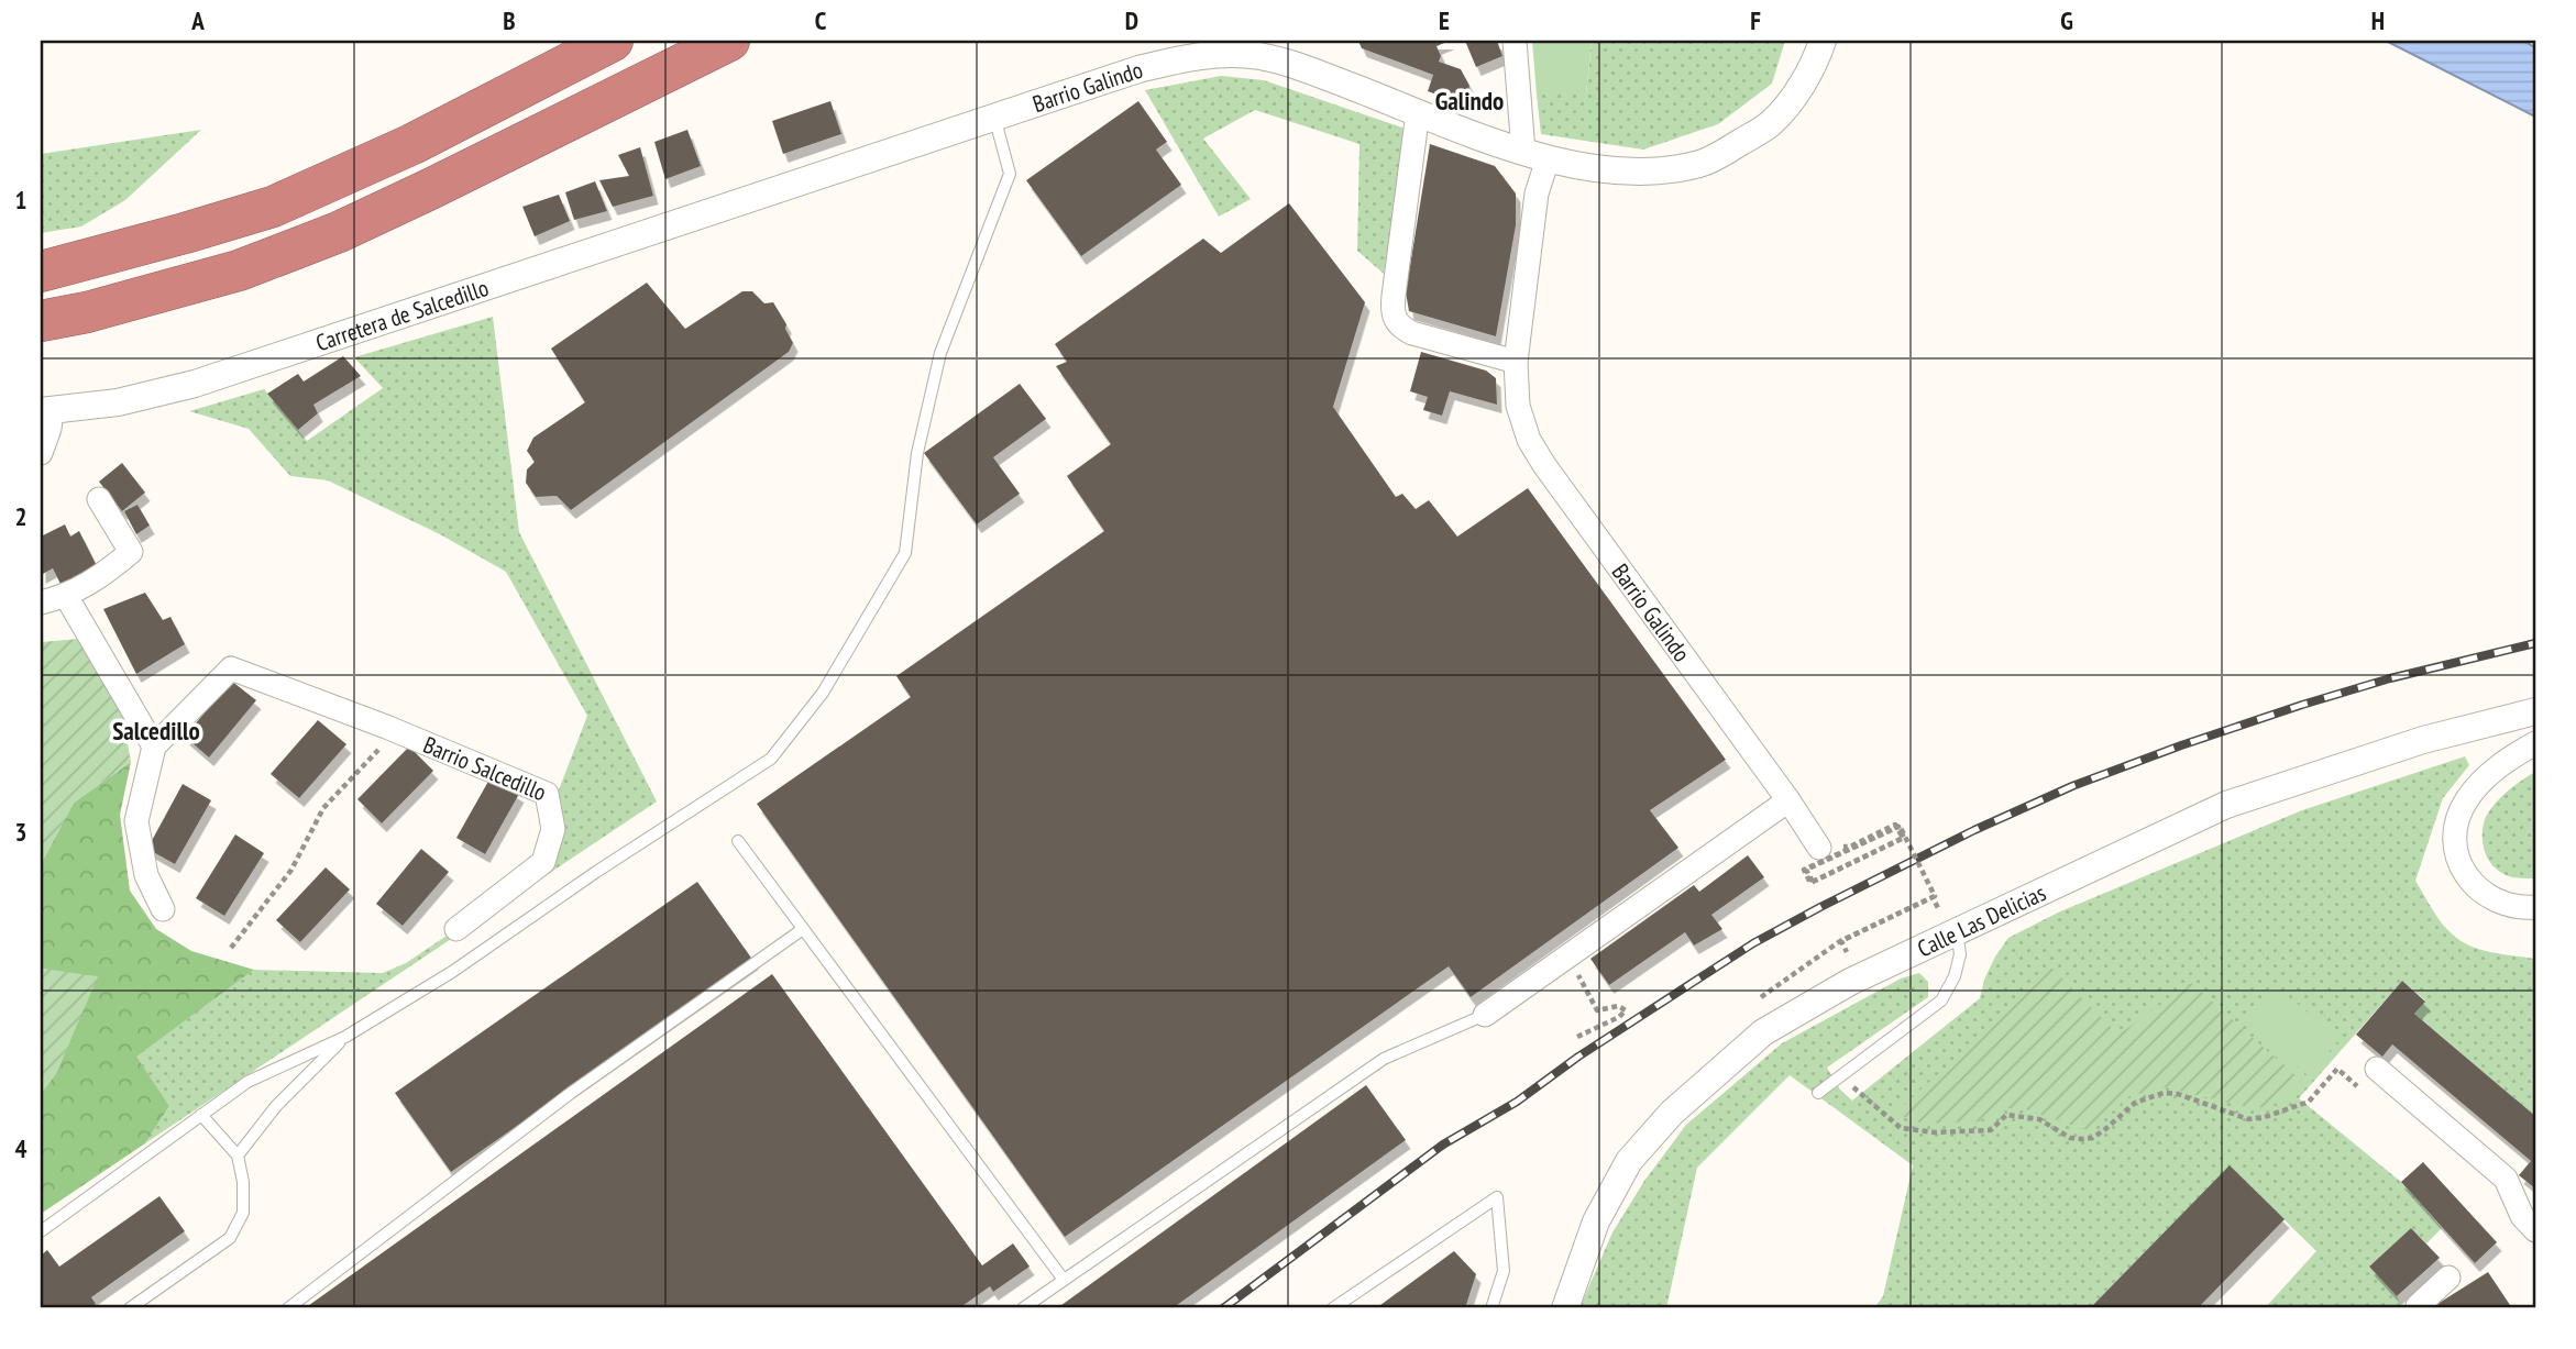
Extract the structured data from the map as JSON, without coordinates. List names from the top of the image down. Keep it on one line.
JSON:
{"streets":{"street":["Barrio Galindo","Carretera de Salcedillo","Barrio Salcedillo","Calle Las Delicias"]},"crossings":[["Barrio Galindo","Carretera de Salcedillo"]],"districts":["Galindo","Salcedillo"],"grid":{"columns":["A","B","C","D","E","F","G","H"],"rows":["1","2","3","4"]}}
